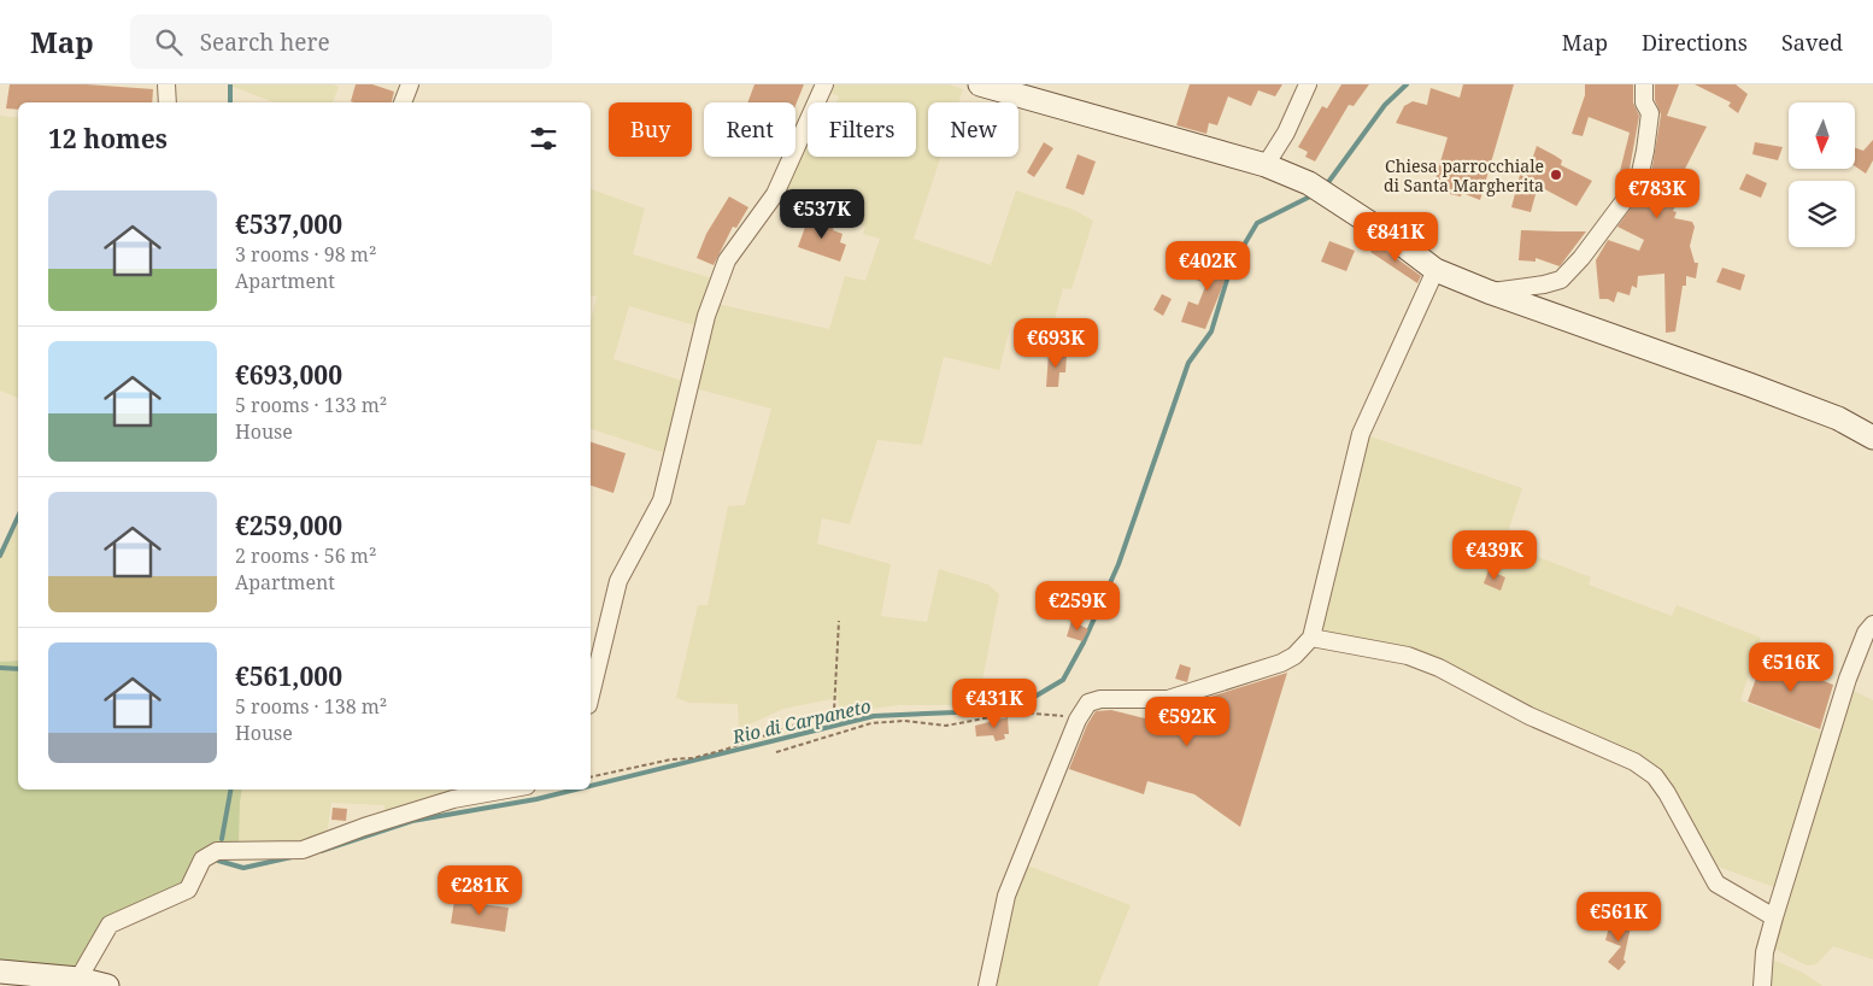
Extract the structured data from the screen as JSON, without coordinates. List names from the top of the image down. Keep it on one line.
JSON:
{"water":["Rio di Carpaneto"],"places":["Chiesa parrocchiale di Santa Margherita"],"north":"bottom","page":{"header":"Map","search":"Search here","nav":["Map","Directions","Saved"],"chip":["Buy","Rent","Filters","New"],"heading":"12 homes","price":["€783K","€537K","€841K","€402K","€693K","€439K","€259K","€516K","€431K","€592K","€281K","€561K"],"list":[{"name":"€537,000","note":"3 rooms · 98 m² · Apartment"},{"name":"€693,000","note":"5 rooms · 133 m² · House"},{"name":"€259,000","note":"2 rooms · 56 m² · Apartment"},{"name":"€561,000","note":"5 rooms · 138 m² · House"}]}}
